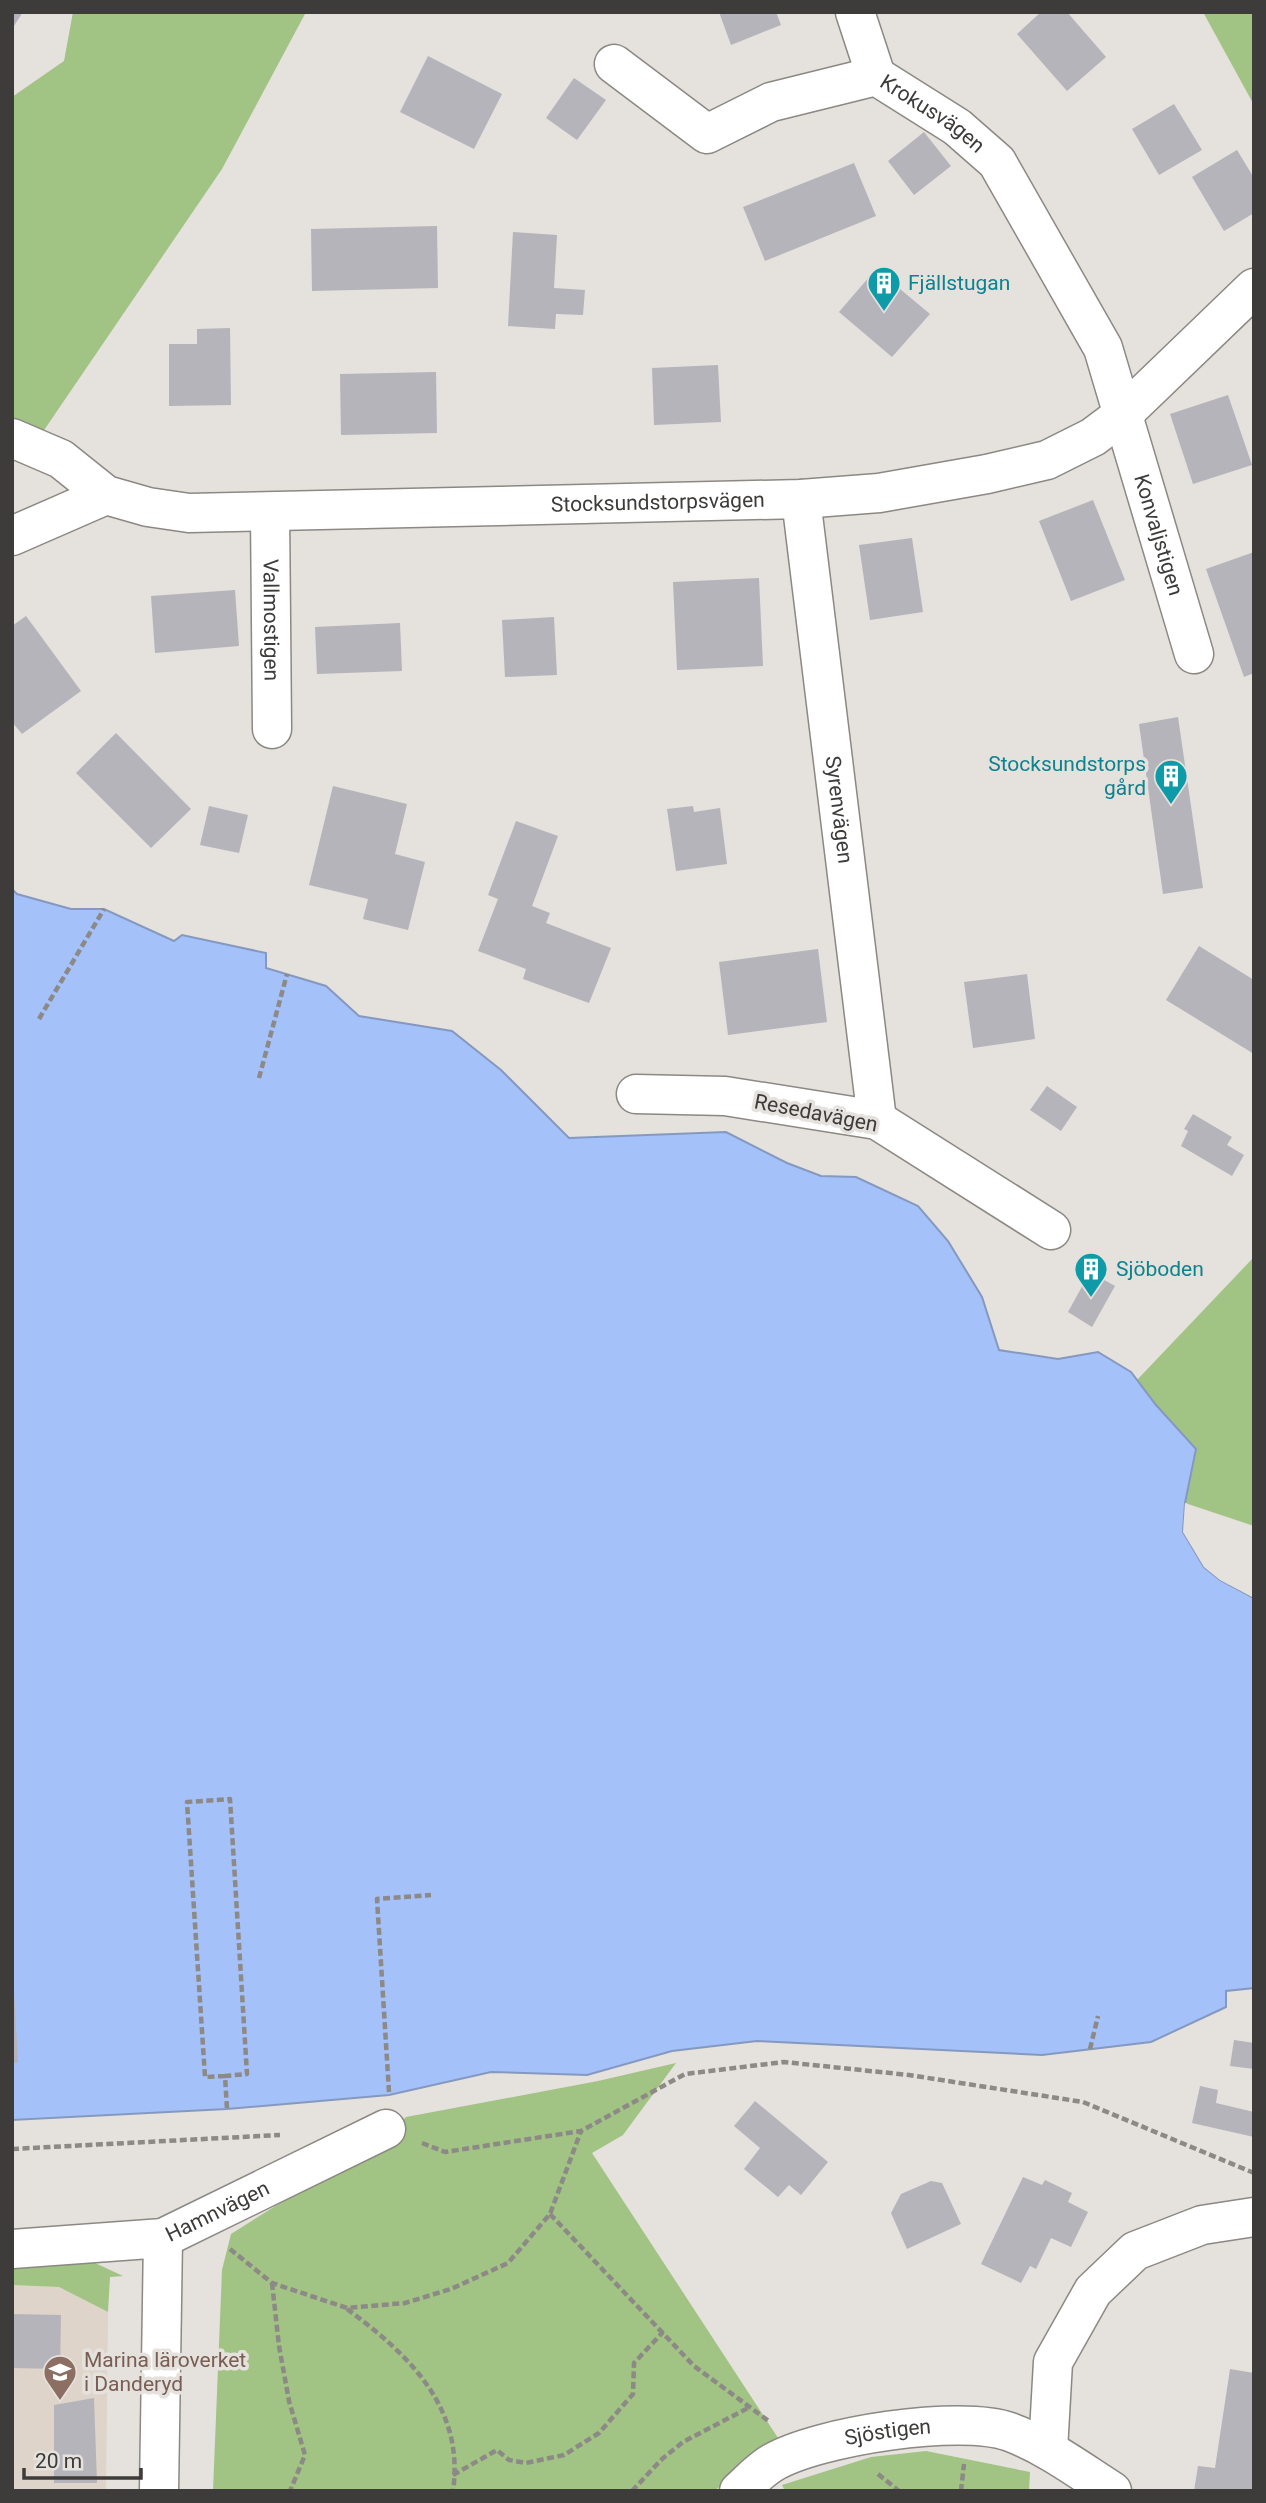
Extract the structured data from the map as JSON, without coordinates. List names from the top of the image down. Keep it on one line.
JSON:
{"streets":{"street":["Krokusvägen","Stocksundstorpsvägen","Konvaljstigen","Vallmostigen","Syrenvägen","Resedavägen","Hamnvägen","Sjöstigen"]},"crossings":[["Krokusvägen","Stocksundstorpsvägen"],["Krokusvägen","Konvaljstigen"],["Stocksundstorpsvägen","Konvaljstigen"],["Stocksundstorpsvägen","Vallmostigen"],["Stocksundstorpsvägen","Syrenvägen"],["Syrenvägen","Resedavägen"]],"places":{"building":["Fjällstugan","Stocksundstorps gård","Sjöboden"],"school or university":["Marina läroverket i Danderyd"]},"scale_bar":"20 m"}
